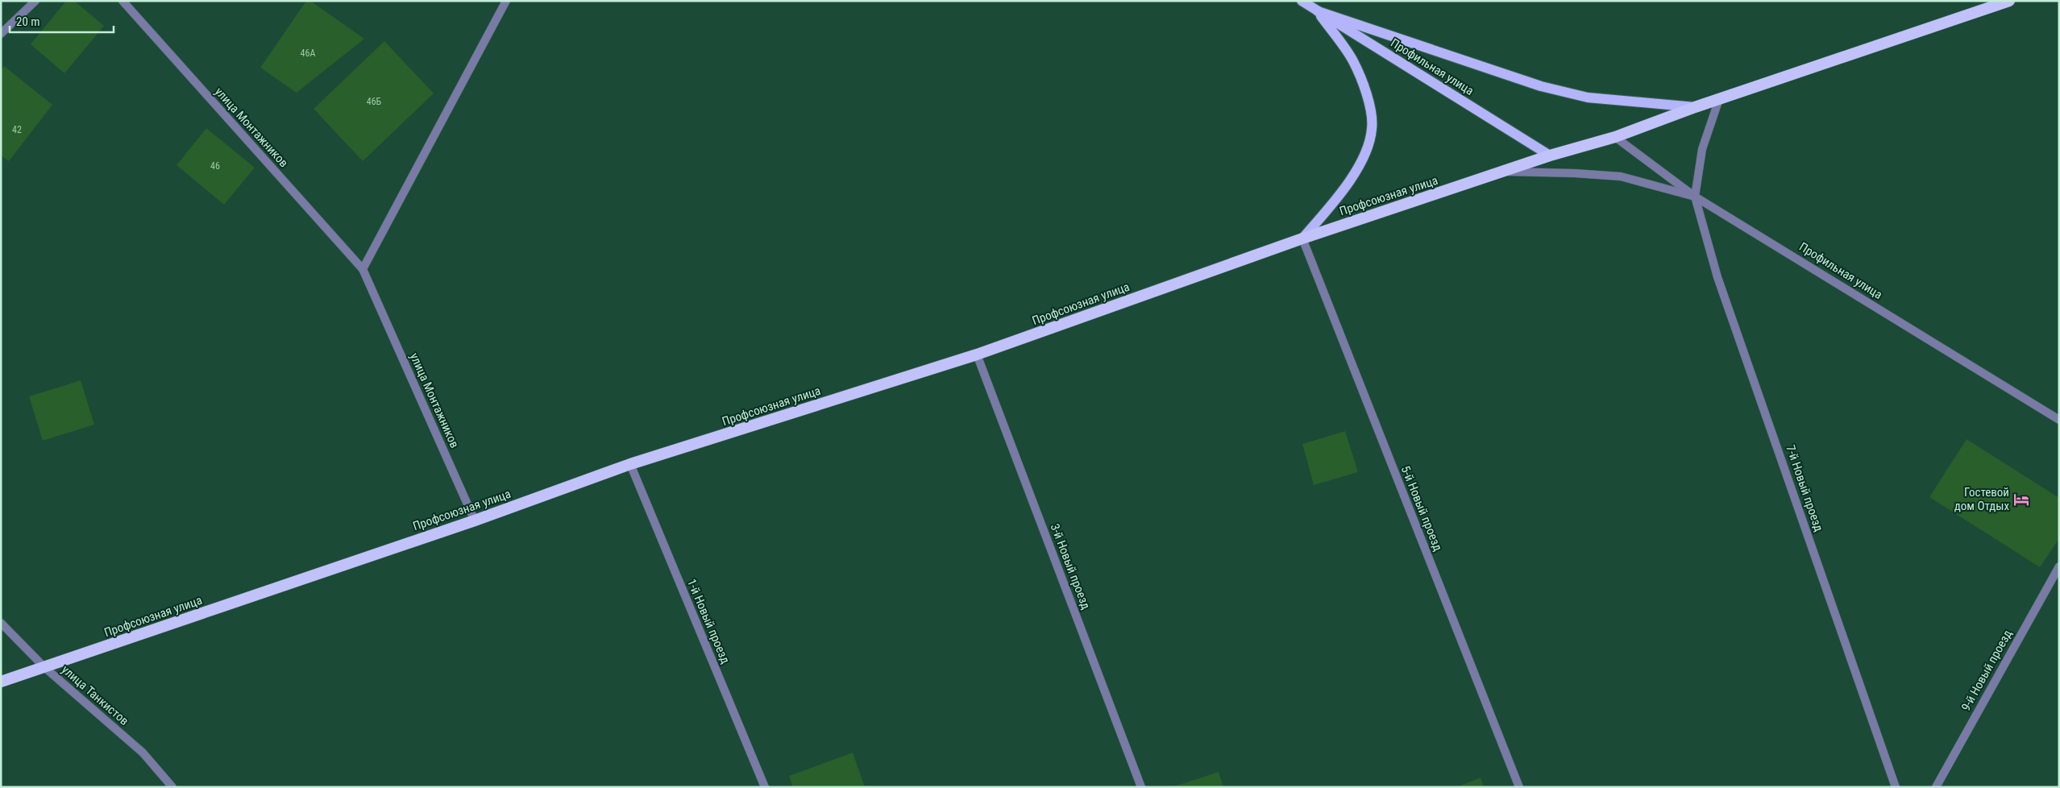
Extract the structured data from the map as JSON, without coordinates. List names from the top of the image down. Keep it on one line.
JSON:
{"streets":{"highway":["Профсоюзная улица"],"main road":["Профильная улица"],"street":["улица Монтажников","7-й Новый проезд","5-й Новый проезд","3-й Новый проезд","1-й Новый проезд","9-й Новый проезд","улица Танкистов"]},"crossings":[["Профильная улица","Профсоюзная улица"],["Профильная улица","7-й Новый проезд"],["улица Монтажников","Профсоюзная улица"],["Профсоюзная улица","5-й Новый проезд"],["Профсоюзная улица","3-й Новый проезд"],["Профсоюзная улица","1-й Новый проезд"],["Профсоюзная улица","улица Танкистов"]],"places":{"hotel":["Гостевой дом Отдых"]},"house_numbers":["46А","46Б","42","46"],"scale_bar":"20 m"}
